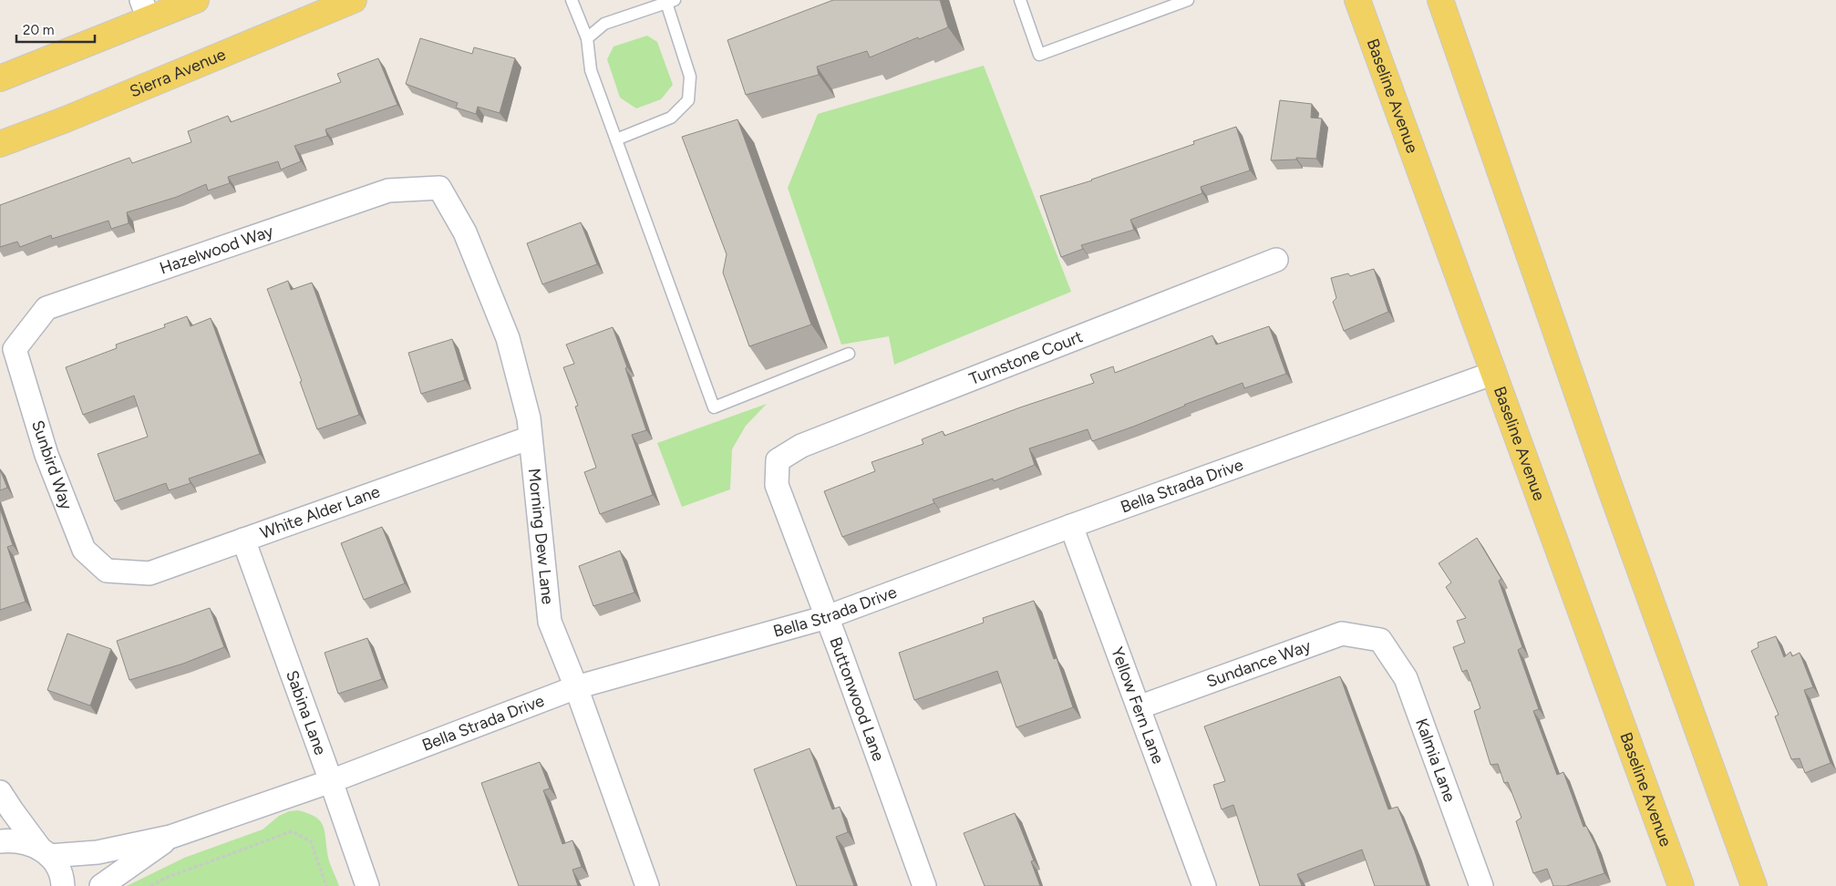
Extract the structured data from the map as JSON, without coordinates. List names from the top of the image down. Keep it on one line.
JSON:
{"streets":{"main road":["Sierra Avenue","Baseline Avenue"],"street":["Hazelwood Way","Turnstone Court","Sunbird Way","Bella Strada Drive","White Alder Lane","Morning Dew Lane","Sundance Way","Buttonwood Lane","Yellow Fern Lane","Sabina Lane","Kalmia Lane"]},"crossings":[["Baseline Avenue","Bella Strada Drive"],["Hazelwood Way","Sunbird Way"],["Hazelwood Way","Morning Dew Lane"],["Turnstone Court","Buttonwood Lane"],["Sunbird Way","White Alder Lane"],["Bella Strada Drive","Morning Dew Lane"],["Bella Strada Drive","Buttonwood Lane"],["Bella Strada Drive","Yellow Fern Lane"],["Bella Strada Drive","Sabina Lane"],["White Alder Lane","Morning Dew Lane"],["White Alder Lane","Sabina Lane"],["Sundance Way","Yellow Fern Lane"],["Sundance Way","Kalmia Lane"]],"scale_bar":"20 m"}
